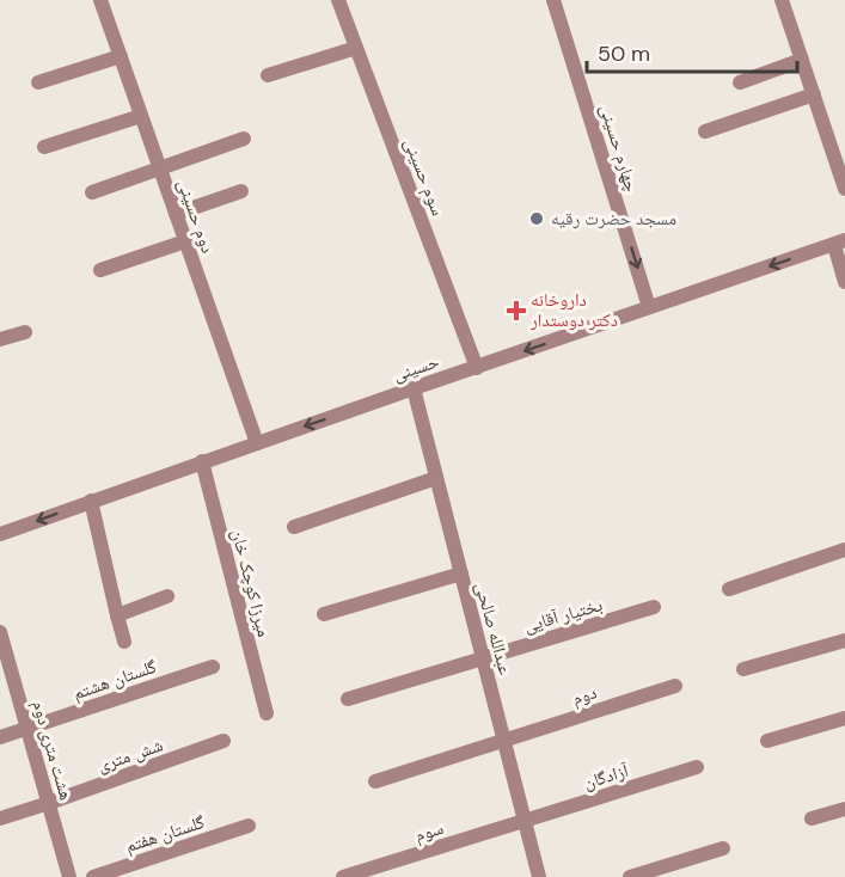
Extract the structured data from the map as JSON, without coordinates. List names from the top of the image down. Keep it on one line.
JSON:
{"streets":{"street":["چهارم حسینی","سوم حسینی","دوم حسینی","حسینی","میرزا کوچک خان","بختیار آقایی","عبدالله صالحی","گلستان هشتم","دوم","هشت متری دوم","شش متری","آزادگان","سوم","گلستان هفتم"]},"crossings":[["چهارم حسینی","حسینی"],["سوم حسینی","حسینی"],["دوم حسینی","حسینی"],["حسینی","میرزا کوچک خان"],["حسینی","عبدالله صالحی"],["بختیار آقایی","عبدالله صالحی"],["عبدالله صالحی","دوم"],["عبدالله صالحی","آزادگان"],["عبدالله صالحی","سوم"],["گلستان هشتم","هشت متری دوم"],["هشت متری دوم","شش متری"],["آزادگان","سوم"]],"one_way":["چهارم حسینی","حسینی"],"places":{"other":["مسجد حضرت رقیه"],"health":["داروخانه دکتر دوستدار"]},"scale_bar":"50 m"}
